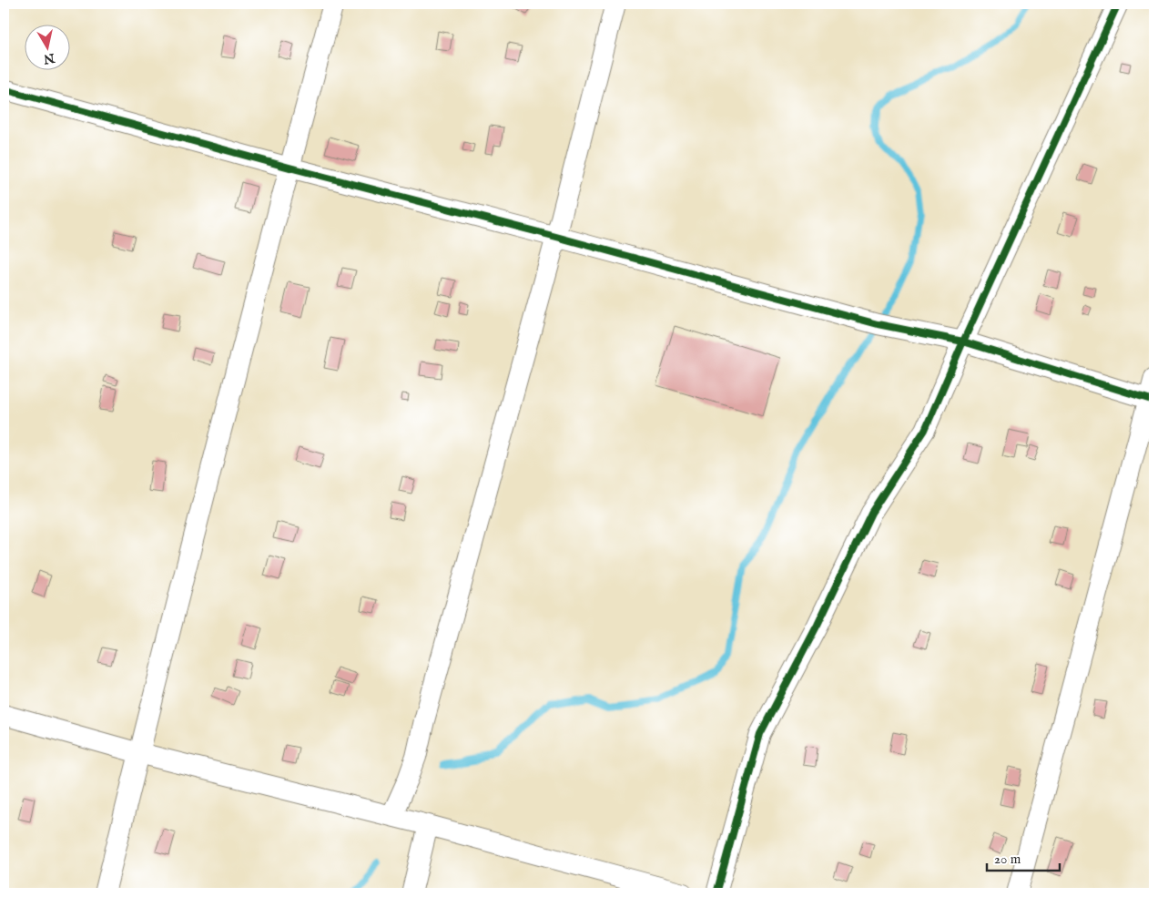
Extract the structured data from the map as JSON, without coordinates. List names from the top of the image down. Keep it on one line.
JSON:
{"scale_bar":"20 m","north":"bottom"}
